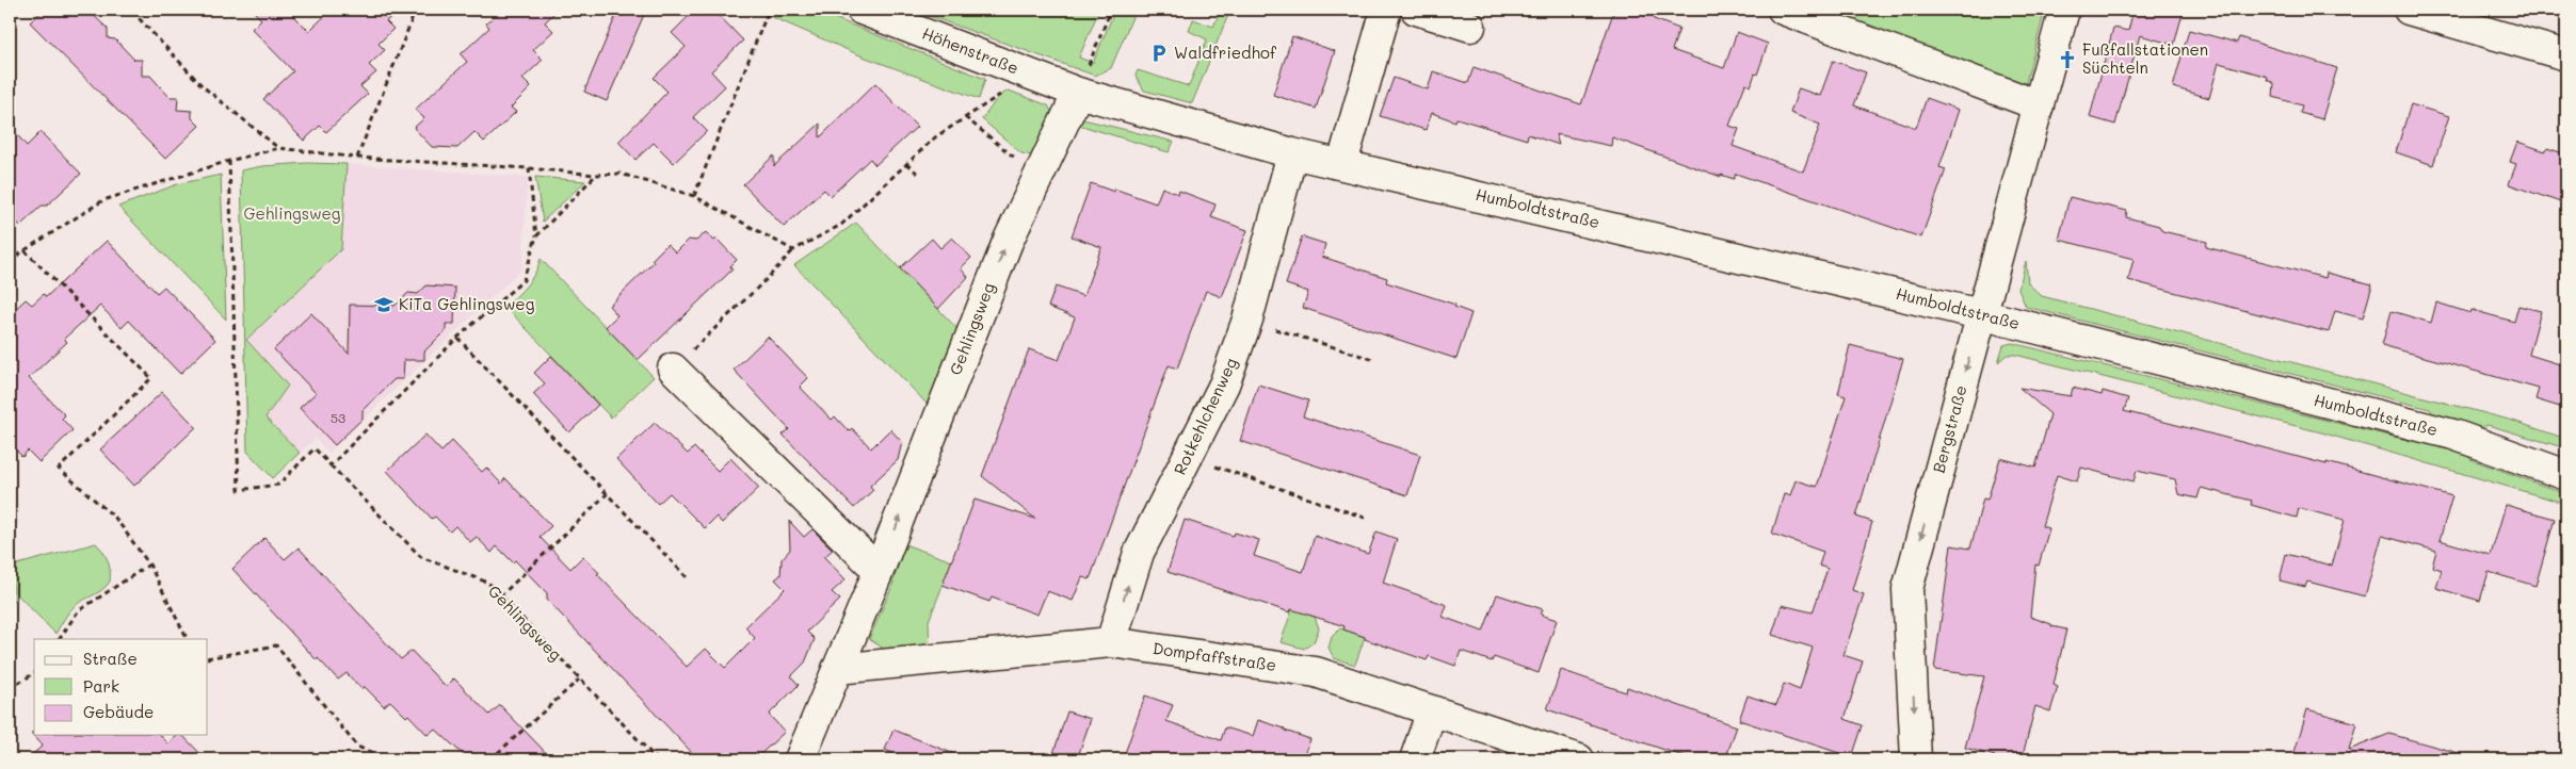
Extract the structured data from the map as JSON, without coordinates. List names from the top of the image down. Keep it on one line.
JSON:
{"streets":{"street":["Höhenstraße","Humboldtstraße","Gehlingsweg","Rotkehlchenweg","Bergstraße","Dompfaffstraße"]},"crossings":[["Höhenstraße","Humboldtstraße"],["Höhenstraße","Gehlingsweg"],["Humboldtstraße","Gehlingsweg"],["Humboldtstraße","Rotkehlchenweg"],["Humboldtstraße","Bergstraße"],["Gehlingsweg","Dompfaffstraße"],["Rotkehlchenweg","Dompfaffstraße"]],"one_way":["Rotkehlchenweg","Bergstraße"],"parks":["Gehlingsweg"],"places":{"parking":["Waldfriedhof"],"church":["Fußfallstationen Süchteln"],"school or university":["KiTa Gehlingsweg"]},"house_numbers":["53"],"legend":["Straße","Park","Gebäude"]}
